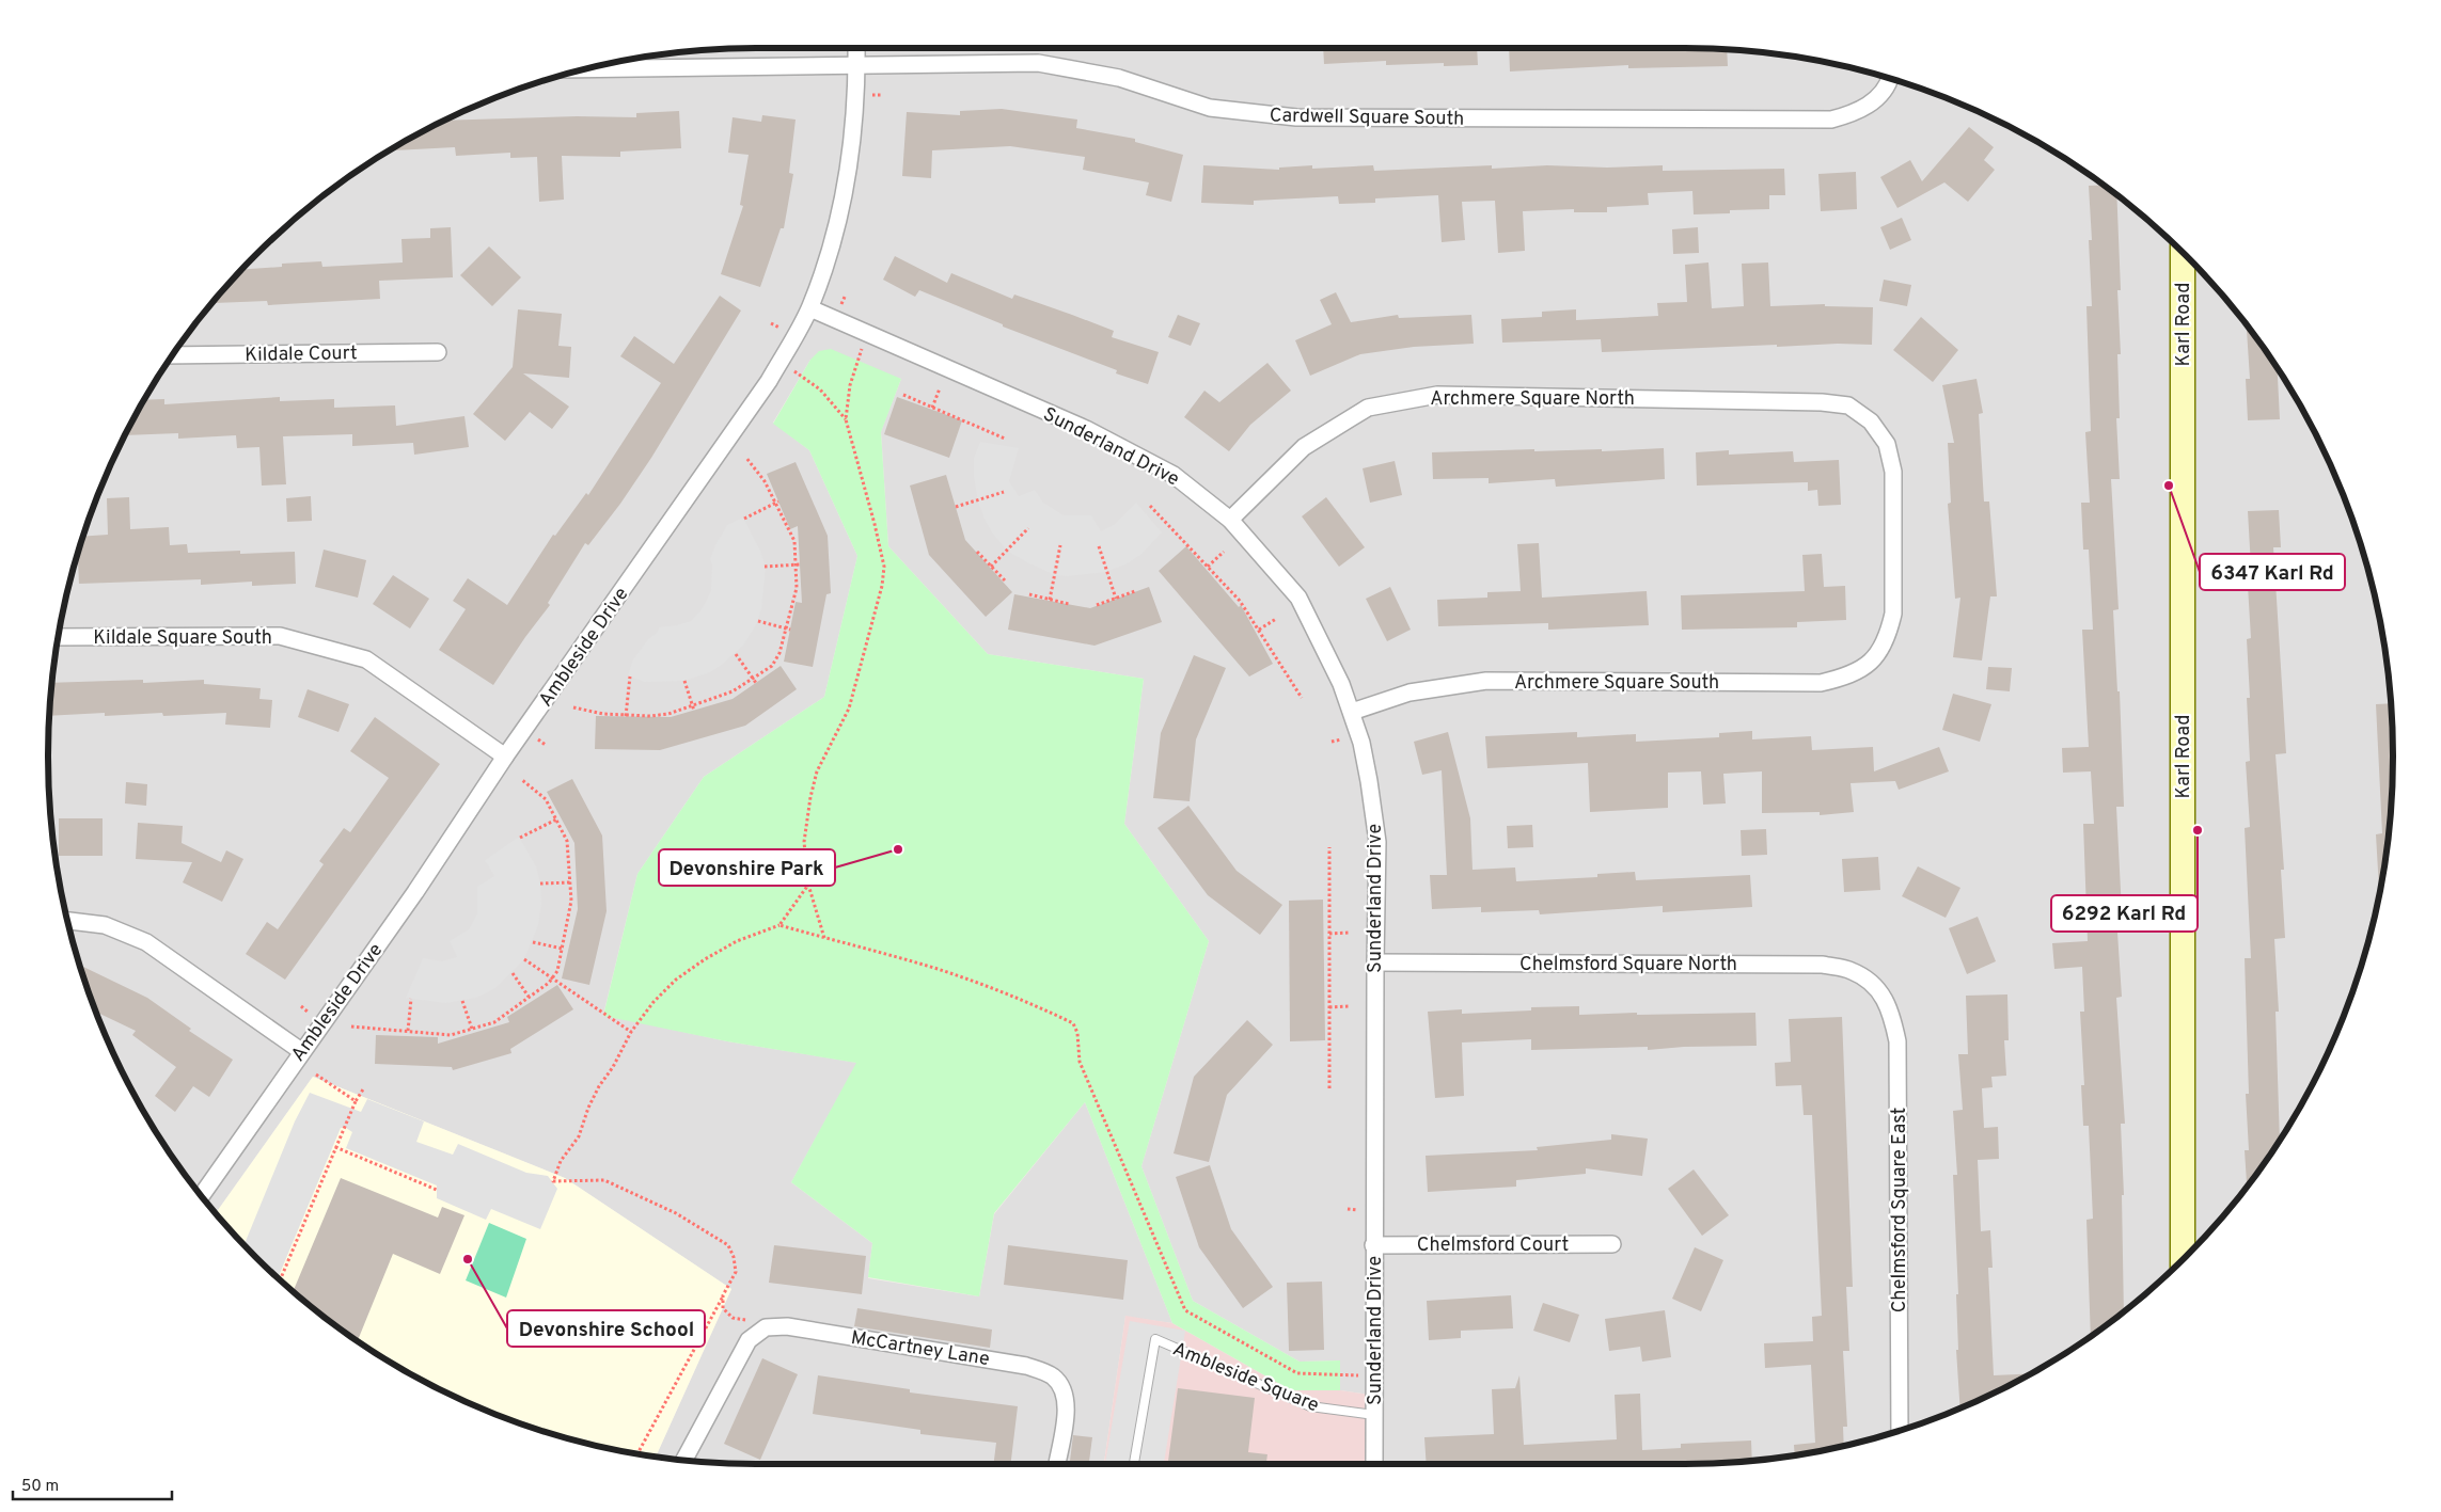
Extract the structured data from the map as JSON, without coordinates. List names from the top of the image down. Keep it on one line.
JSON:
{"streets":{"street":["Cardwell Square South","Karl Road","Kildale Court","Archmere Square North","Sunderland Drive","Kildale Square South","Ambleside Drive","Archmere Square South","Chelmsford Square North","Chelmsford Square East","Chelmsford Court","McCartney Lane"],"lane":["Ambleside Square"]},"crossings":[["Cardwell Square South","Ambleside Drive"],["Archmere Square North","Sunderland Drive"],["Archmere Square North","Archmere Square South"],["Sunderland Drive","Ambleside Drive"],["Sunderland Drive","Archmere Square South"],["Sunderland Drive","Chelmsford Square North"],["Sunderland Drive","Chelmsford Court"],["Sunderland Drive","Ambleside Square"],["Kildale Square South","Ambleside Drive"],["Chelmsford Square North","Chelmsford Square East"]],"places":["6347 Karl Rd","6292 Karl Rd","Devonshire Park","Devonshire School"],"scale_bar":"50 m"}
